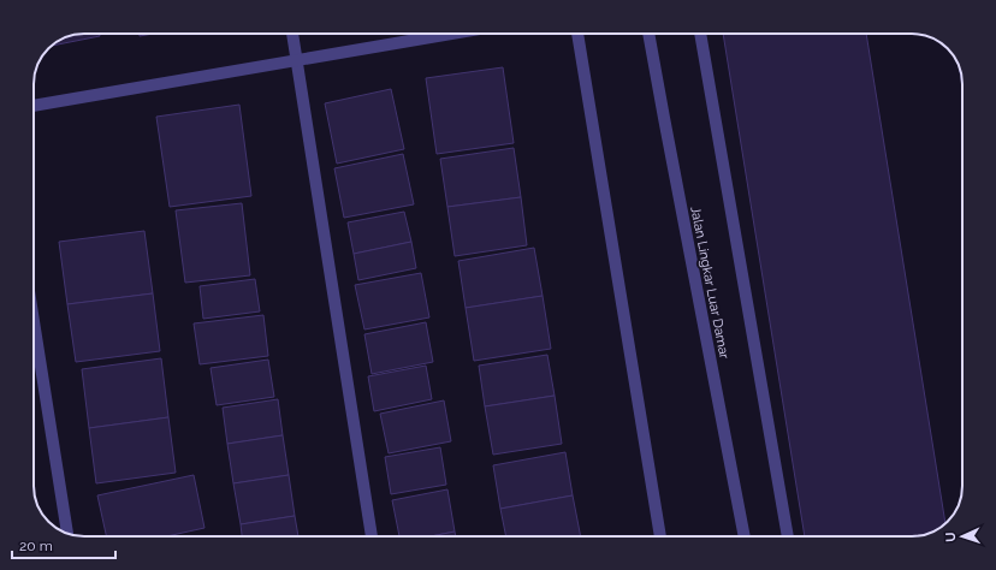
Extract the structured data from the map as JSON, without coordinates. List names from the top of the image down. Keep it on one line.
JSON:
{"streets":{"street":["Jalan Lingkar Luar Damar"]},"scale_bar":"20 m","north":"left"}
